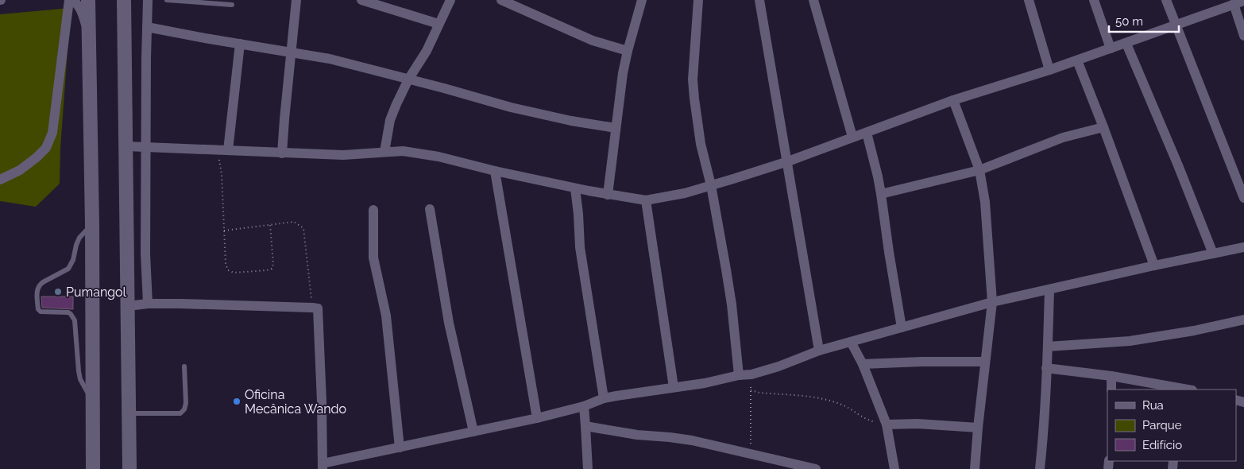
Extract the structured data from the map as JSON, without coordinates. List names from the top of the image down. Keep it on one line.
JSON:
{"places":["Pumangol","Oficina Mecânica Wando"],"legend":["Rua","Parque","Edifício"],"scale_bar":"50 m"}
